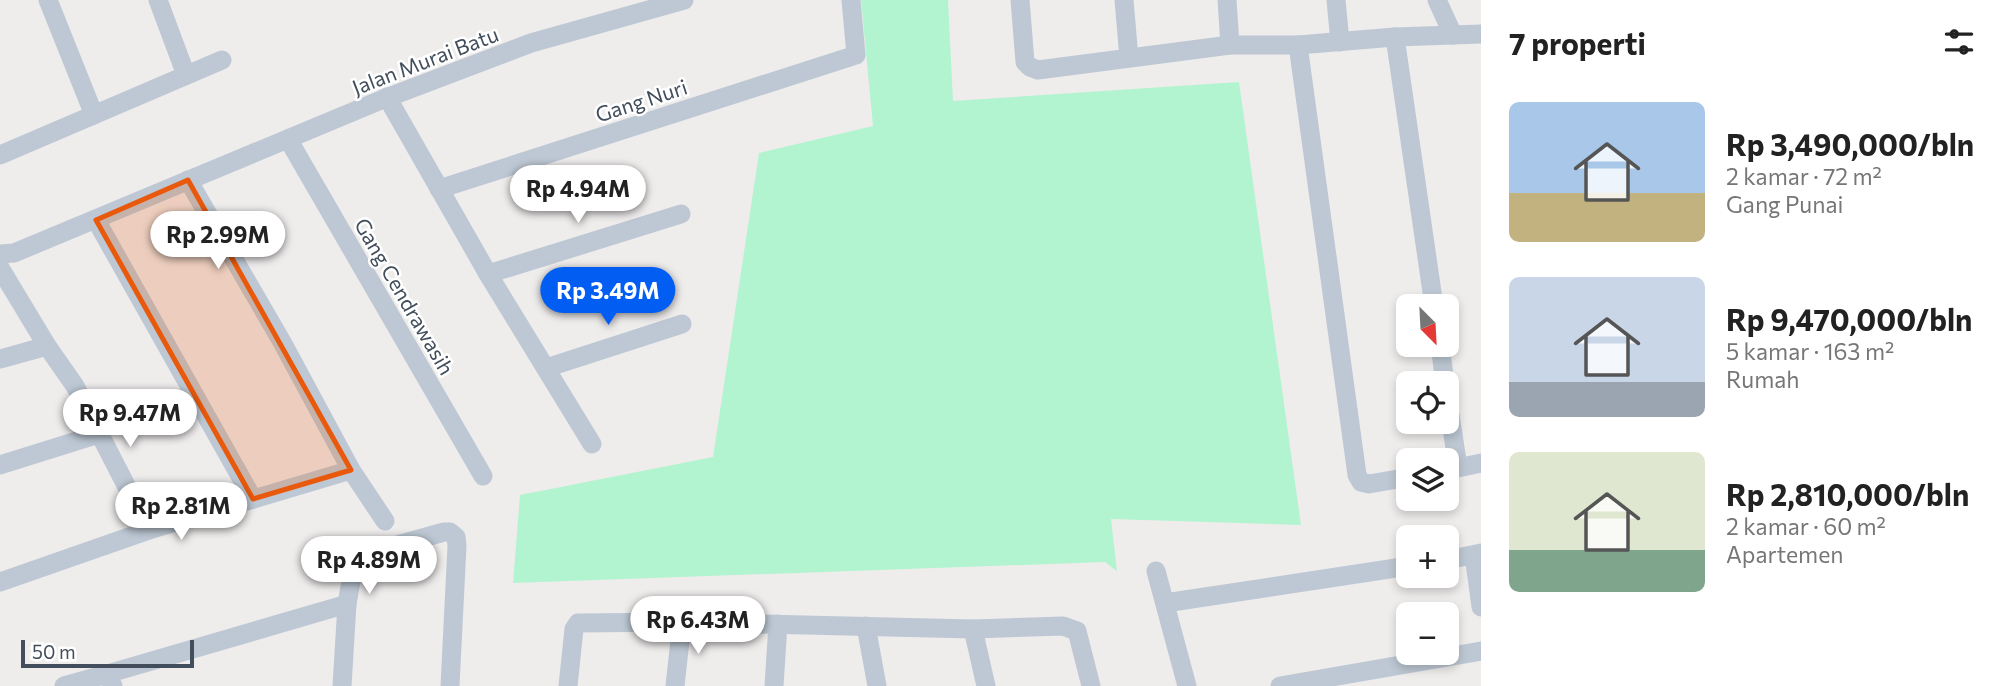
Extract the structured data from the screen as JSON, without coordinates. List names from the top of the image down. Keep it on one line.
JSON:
{"streets":{"street":["Jalan Murai Batu","Gang Nuri","Gang Cendrawasih"]},"crossings":[["Jalan Murai Batu","Gang Cendrawasih"]],"scale_bar":"50 m","north":"bottom right","page":{"heading":"7 properti","list":[{"name":"Rp 3,490,000/bln","note":"2 kamar · 72 m² · Gang Punai"},{"name":"Rp 9,470,000/bln","note":"5 kamar · 163 m² · Rumah"},{"name":"Rp 2,810,000/bln","note":"2 kamar · 60 m² · Apartemen"}],"price":["Rp 4.94M","Rp 2.99M","Rp 3.49M","Rp 9.47M","Rp 2.81M","Rp 4.89M","Rp 6.43M"],"map_buttons":["+","−"],"scale":"50 m"}}
